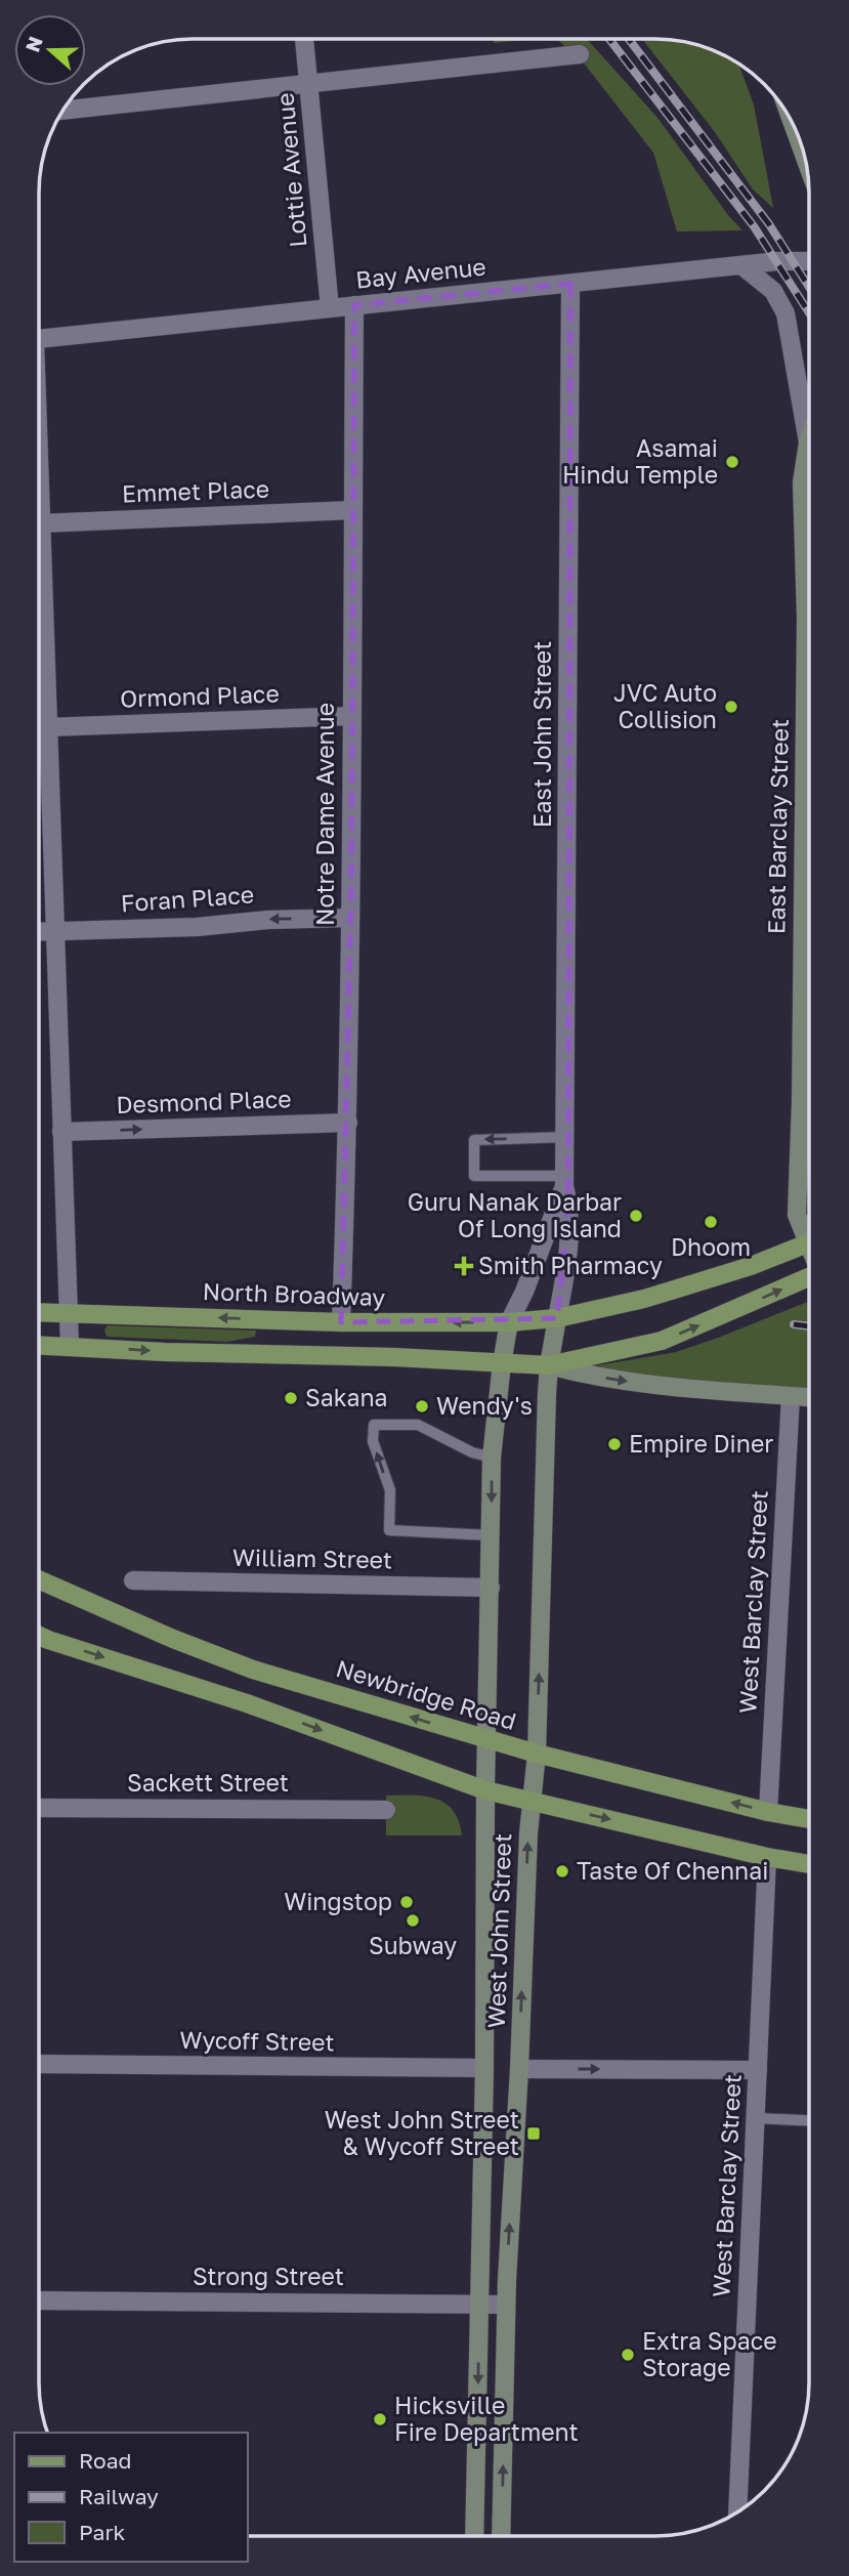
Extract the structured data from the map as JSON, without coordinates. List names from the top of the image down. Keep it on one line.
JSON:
{"streets":{"main road":["East Barclay Street","North Broadway","Newbridge Road","West John Street"],"street":["Lottie Avenue","Bay Avenue","Emmet Place","Ormond Place","East John Street","Notre Dame Avenue","Foran Place","Desmond Place","William Street","West Barclay Street","Sackett Street","Wycoff Street","Strong Street"]},"crossings":[["Lottie Avenue","Bay Avenue"],["Bay Avenue","East John Street"],["Bay Avenue","Notre Dame Avenue"],["Emmet Place","Notre Dame Avenue"],["Ormond Place","Notre Dame Avenue"],["East John Street","North Broadway"],["East John Street","West John Street"],["Notre Dame Avenue","Foran Place"],["Notre Dame Avenue","Desmond Place"],["Notre Dame Avenue","North Broadway"],["North Broadway","West John Street"],["William Street","West John Street"],["West Barclay Street","Newbridge Road"],["Newbridge Road","West John Street"],["West John Street","Wycoff Street"],["West John Street","Strong Street"]],"one_way":["Foran Place","Desmond Place"],"places":{"other":["Asamai Hindu Temple","JVC Auto Collision","Guru Nanak Darbar Of Long Island","Dhoom","Sakana","Wendy's","Empire Diner","Taste Of Chennai","Wingstop","Subway","Extra Space Storage","Hicksville Fire Department"],"health":["Smith Pharmacy"],"transit":["West John Street & Wycoff Street"]},"legend":["Road","Railway","Park"],"north":"left"}
